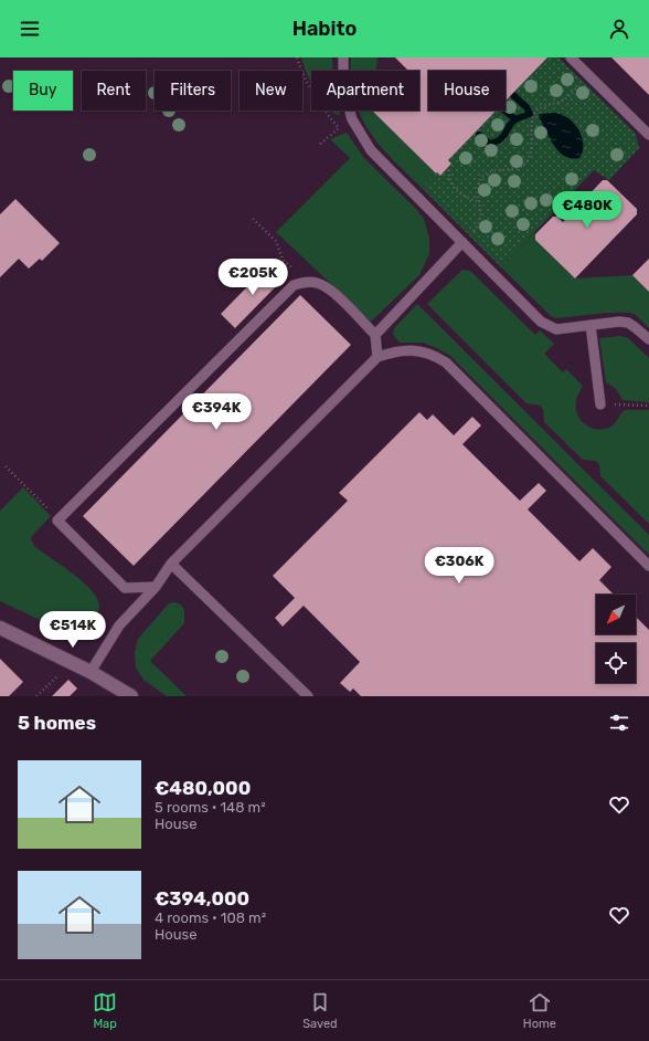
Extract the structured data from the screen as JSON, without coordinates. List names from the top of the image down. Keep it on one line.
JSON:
{"north":"bottom left","page":{"header":"Habito","chip":["Buy","Rent","Filters","New","Apartment","House"],"price":["€480K","€205K","€394K","€306K","€514K"],"heading":"5 homes","list":[{"name":"€480,000","note":"5 rooms · 148 m² · House"},{"name":"€394,000","note":"4 rooms · 108 m² · House"}],"tabs":["Map","Saved","Home"]}}
